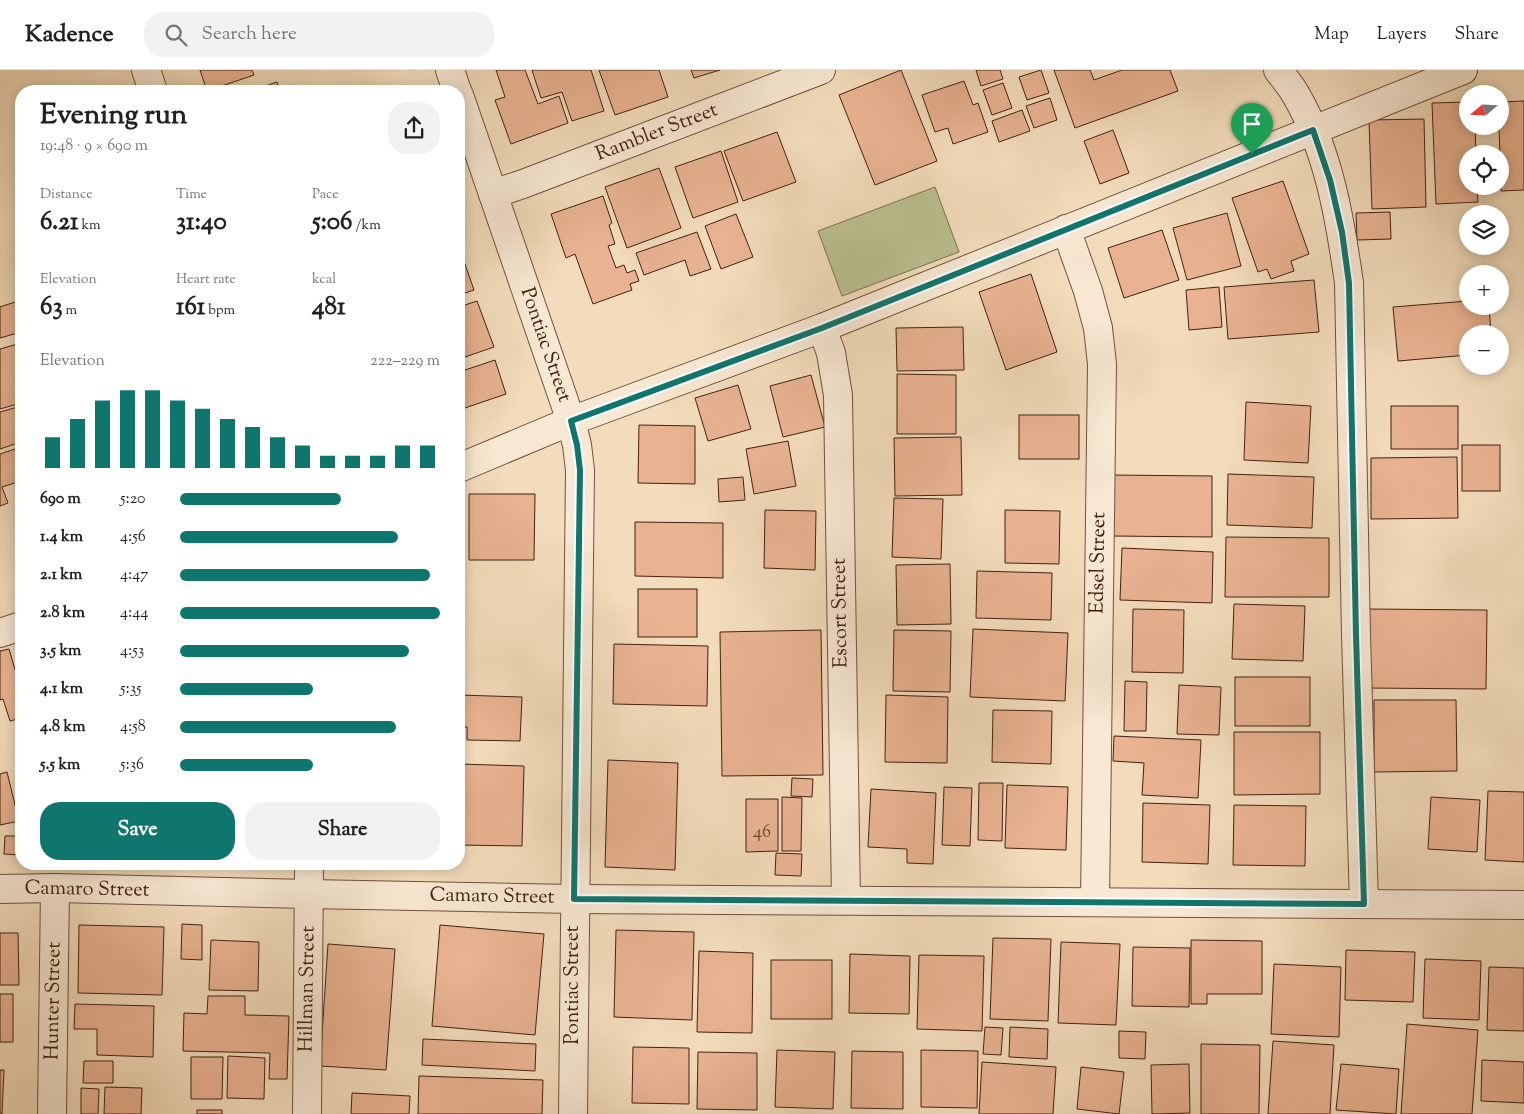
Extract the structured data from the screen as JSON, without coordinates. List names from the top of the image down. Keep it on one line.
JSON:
{"streets":{"street":["Rambler Street","Pontiac Street","Edsel Street","Escort Street","Camaro Street","Hillman Street","Hunter Street"]},"crossings":[["Rambler Street","Pontiac Street"],["Pontiac Street","Camaro Street"],["Edsel Street","Camaro Street"],["Escort Street","Camaro Street"],["Camaro Street","Hillman Street"],["Camaro Street","Hunter Street"]],"house_numbers":["46"],"north":"left","page":{"header":"Kadence","search":"Search here","nav":["Map","Layers","Share"],"map_buttons":["+","−"],"heading":["Evening run","19:48 · 9 × 690 m"],"stats":[["Distance","6.21 km"],["Time","31:40"],["Pace","5:06 /km"],["Elevation","63 m"],["Heart rate","161 bpm"],["kcal","481"]],"chart":["Elevation","222–229 m"],"list":[{"name":"690 m","note":"5:20"},{"name":"1.4 km","note":"4:56"},{"name":"2.1 km","note":"4:47"},{"name":"2.8 km","note":"4:44"},{"name":"3.5 km","note":"4:53"},{"name":"4.1 km","note":"5:35"},{"name":"4.8 km","note":"4:58"},{"name":"5.5 km","note":"5:36"}],"buttons":["Save","Share"]}}
